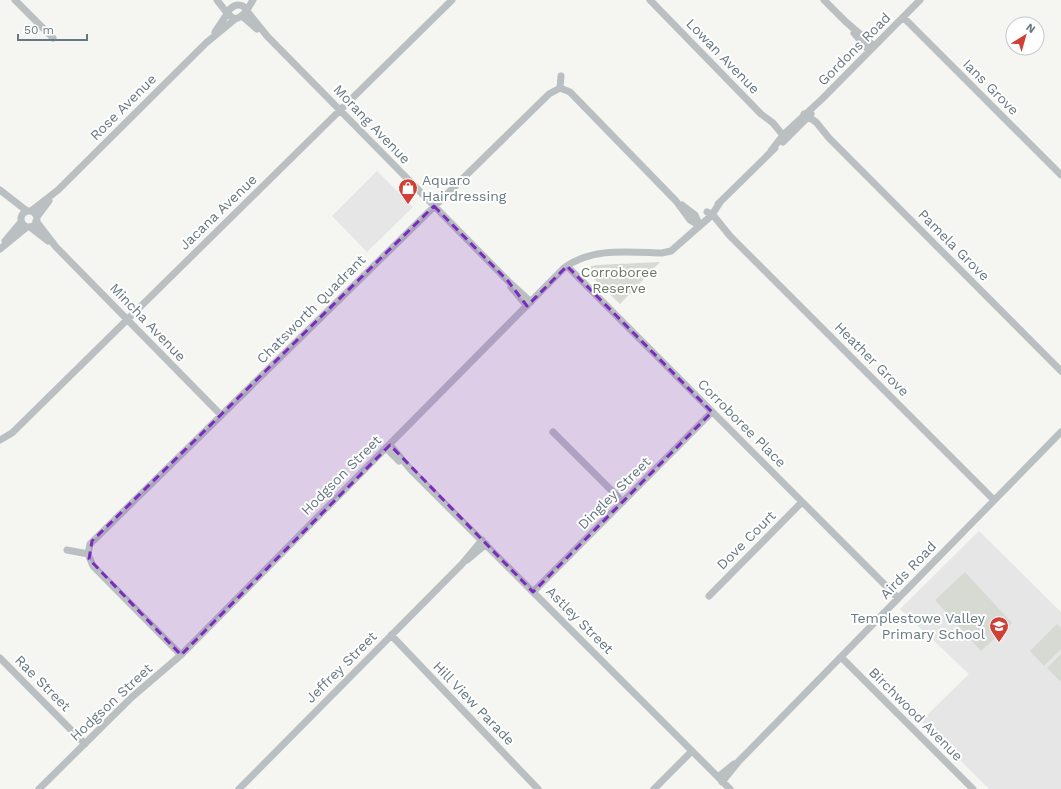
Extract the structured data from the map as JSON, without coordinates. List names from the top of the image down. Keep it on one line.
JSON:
{"streets":{"street":["Gordons Road","Lowan Avenue","Ians Grove","Rose Avenue","Morang Avenue","Jacana Avenue","Pamela Grove","Chatsworth Quadrant","Mincha Avenue","Heather Grove","Corroboree Place","Hodgson Street","Dingley Street","Dove Court","Airds Road","Astley Street","Jeffrey Street","Rae Street","Hill View Parade","Birchwood Avenue"]},"crossings":[["Gordons Road","Lowan Avenue"],["Gordons Road","Ians Grove"],["Gordons Road","Pamela Grove"],["Gordons Road","Heather Grove"],["Gordons Road","Hodgson Street"],["Rose Avenue","Morang Avenue"],["Rose Avenue","Mincha Avenue"],["Morang Avenue","Jacana Avenue"],["Morang Avenue","Chatsworth Quadrant"],["Morang Avenue","Hodgson Street"],["Jacana Avenue","Mincha Avenue"],["Chatsworth Quadrant","Mincha Avenue"],["Heather Grove","Hodgson Street"],["Heather Grove","Airds Road"],["Corroboree Place","Hodgson Street"],["Corroboree Place","Dingley Street"],["Corroboree Place","Dove Court"],["Corroboree Place","Airds Road"],["Hodgson Street","Astley Street"],["Hodgson Street","Rae Street"],["Dingley Street","Astley Street"],["Airds Road","Astley Street"],["Airds Road","Birchwood Avenue"],["Astley Street","Jeffrey Street"],["Jeffrey Street","Hill View Parade"]],"parks":["Corroboree Reserve"],"places":{"shop":["Aquaro Hairdressing"],"school or university":["Templestowe Valley Primary School"]},"scale_bar":"50 m","north":"top right"}
